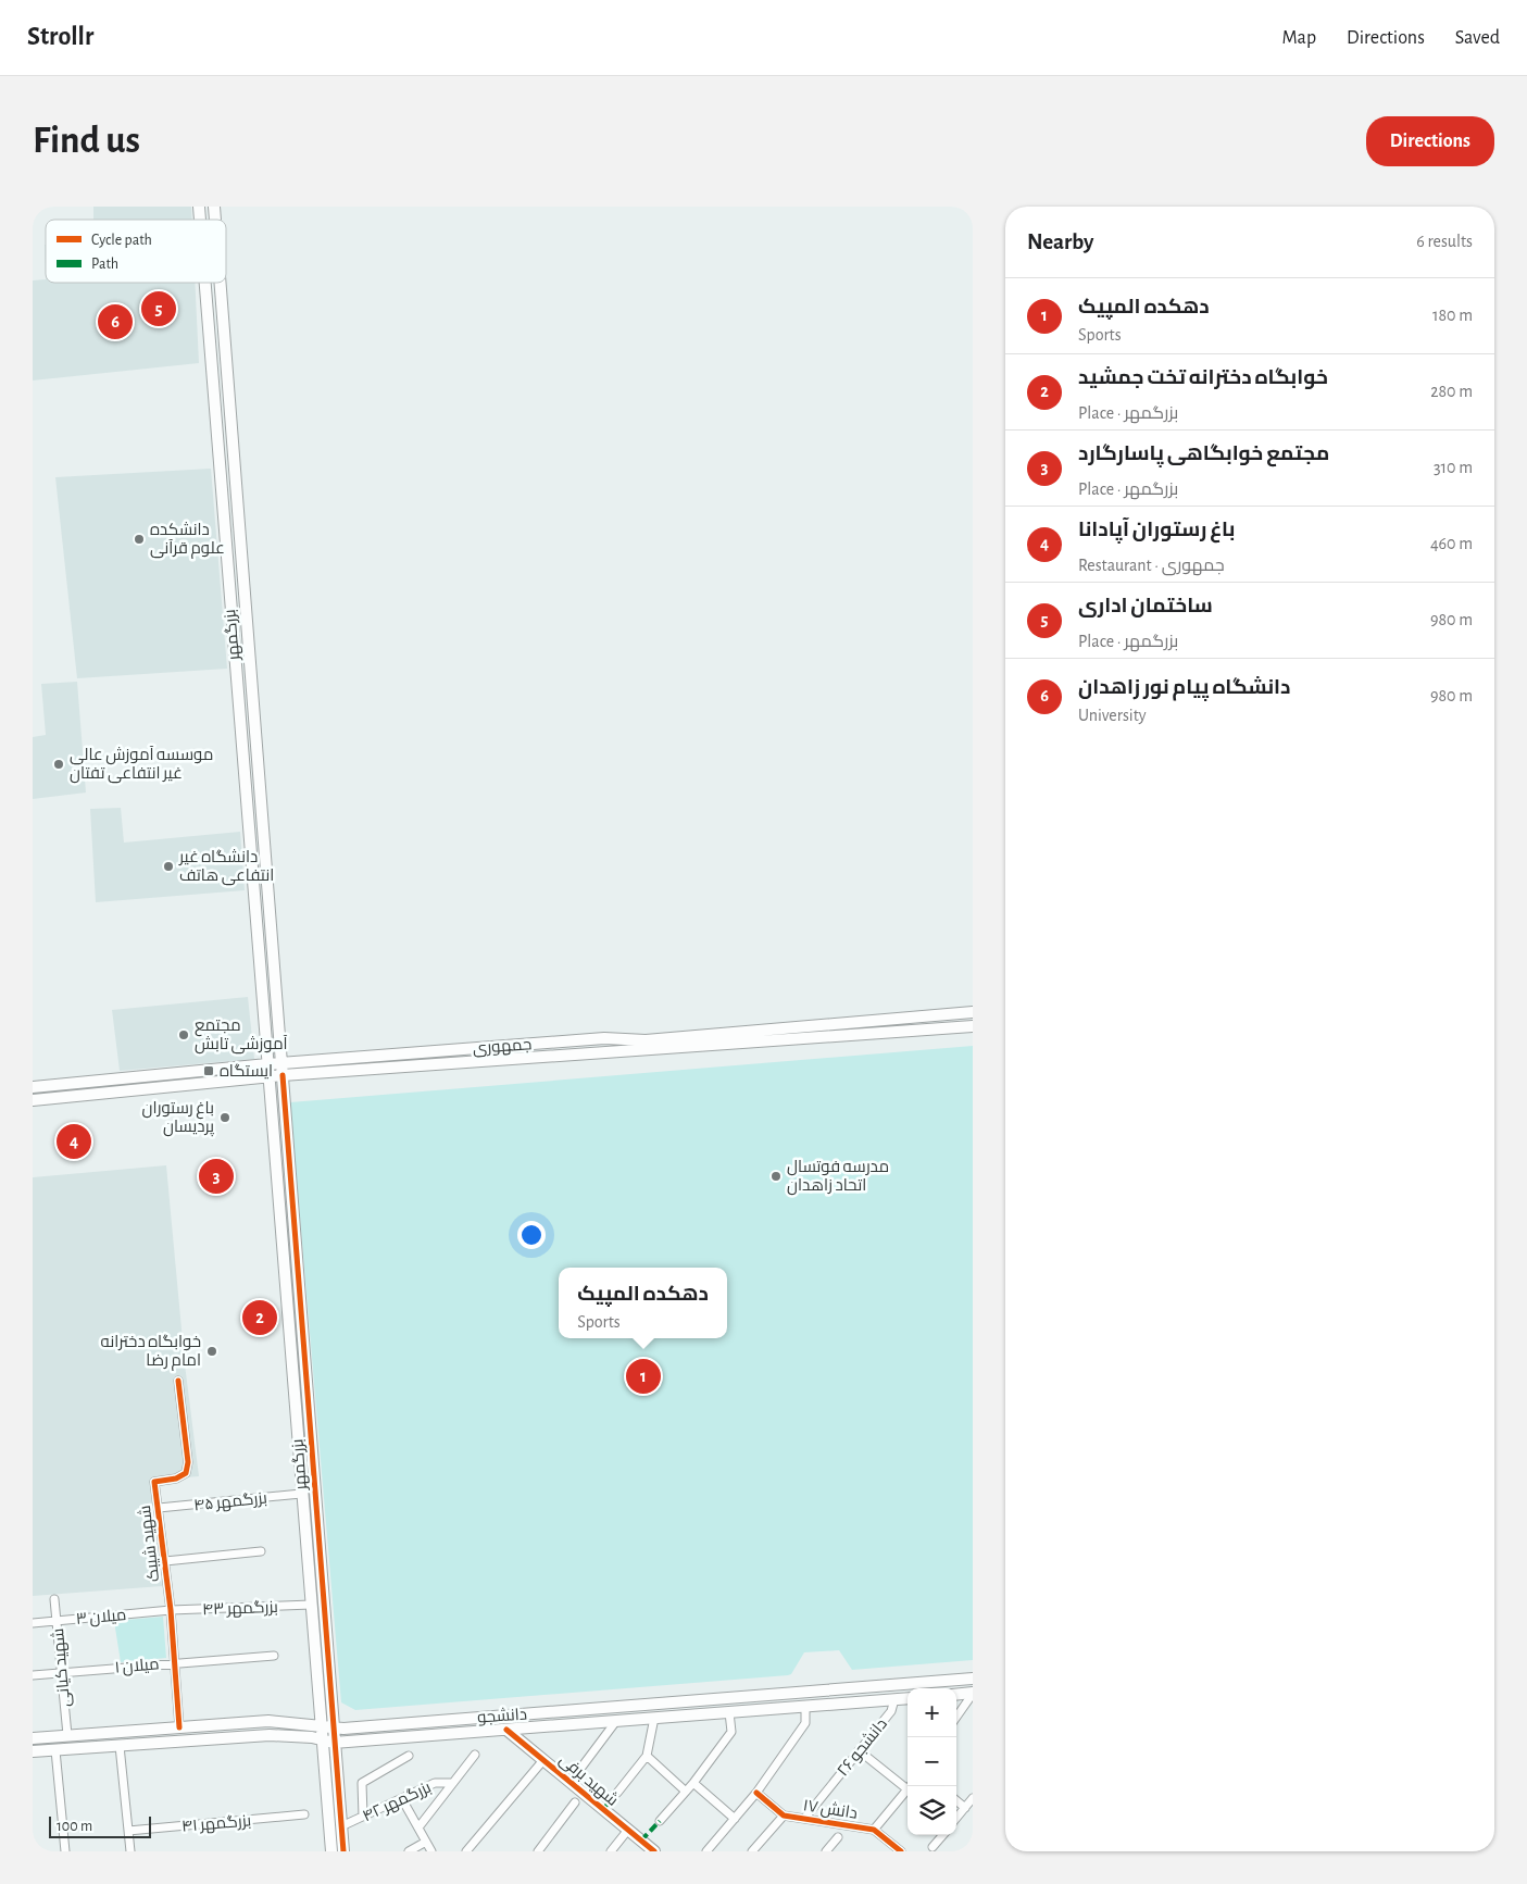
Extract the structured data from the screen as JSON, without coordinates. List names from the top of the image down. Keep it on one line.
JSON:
{"streets":{"main road":["بزرگمهر","جمهوری","دانشجو","شهید برفی"],"street":["بزرگمهر ۴۵","شهید شیبک","بزرگمهر ۴۳","میلان ۳","میلان ۱","شهید کیانی","دانشجو ۲۶","بزرگمهر ۴۲","دانش ۱۷","بزرگمهر ۴۱"]},"crossings":[["بزرگمهر","جمهوری"],["بزرگمهر","بزرگمهر ۴۵"],["بزرگمهر","بزرگمهر ۴۳"],["بزرگمهر","دانشجو"],["بزرگمهر","بزرگمهر ۴۲"],["بزرگمهر ۴۵","شهید شیبک"],["شهید شیبک","بزرگمهر ۴۳"],["شهید شیبک","میلان ۳"],["شهید شیبک","میلان ۱"],["شهید شیبک","دانشجو"],["بزرگمهر ۴۳","میلان ۳"],["میلان ۳","شهید کیانی"],["میلان ۱","شهید کیانی"],["شهید کیانی","دانشجو"],["دانشجو","دانشجو ۲۶"],["دانشجو","شهید برفی"],["دانشجو ۲۶","دانش ۱۷"]],"places":{"other":["دانشکده علوم قرآنی","موسسه آموزش عالی غیر انتفاعی تفتان","دانشگاه غیر انتفاعی هاتف","مجتمع آموزشی تابش","باغ رستوران پردیسان","مدرسه فوتسال اتحاد زاهدان","خوابگاه دخترانه امام رضا"],"transit":["ایستگاه"]},"legend":["Cycle path","Path"],"scale_bar":"100 m","page":{"header":"Strollr","nav":["Map","Directions","Saved"],"buttons":"Directions","title":"Find us","heading":["Nearby","6 results"],"list":[{"mark":"1","name":"دهکده المپیک","note":"Sports","value":"180 m"},{"mark":"2","name":"خوابگاه دخترانه تخت جمشید","note":"Place · بزرگمهر","value":"280 m"},{"mark":"3","name":"مجتمع خوابگاهی پاسارگارد","note":"Place · بزرگمهر","value":"310 m"},{"mark":"4","name":"باغ رستوران آپادانا","note":"Restaurant · جمهوری","value":"460 m"},{"mark":"5","name":"ساختمان اداری","note":"Place · بزرگمهر","value":"980 m"},{"mark":"6","name":"دانشگاه پیام نور زاهدان","note":"University","value":"980 m"}],"pins":["5","6","4","3","2","1"],"popup":["دهکده المپیک","Sports"],"map_buttons":["+","−"],"scale":"100 m"}}
